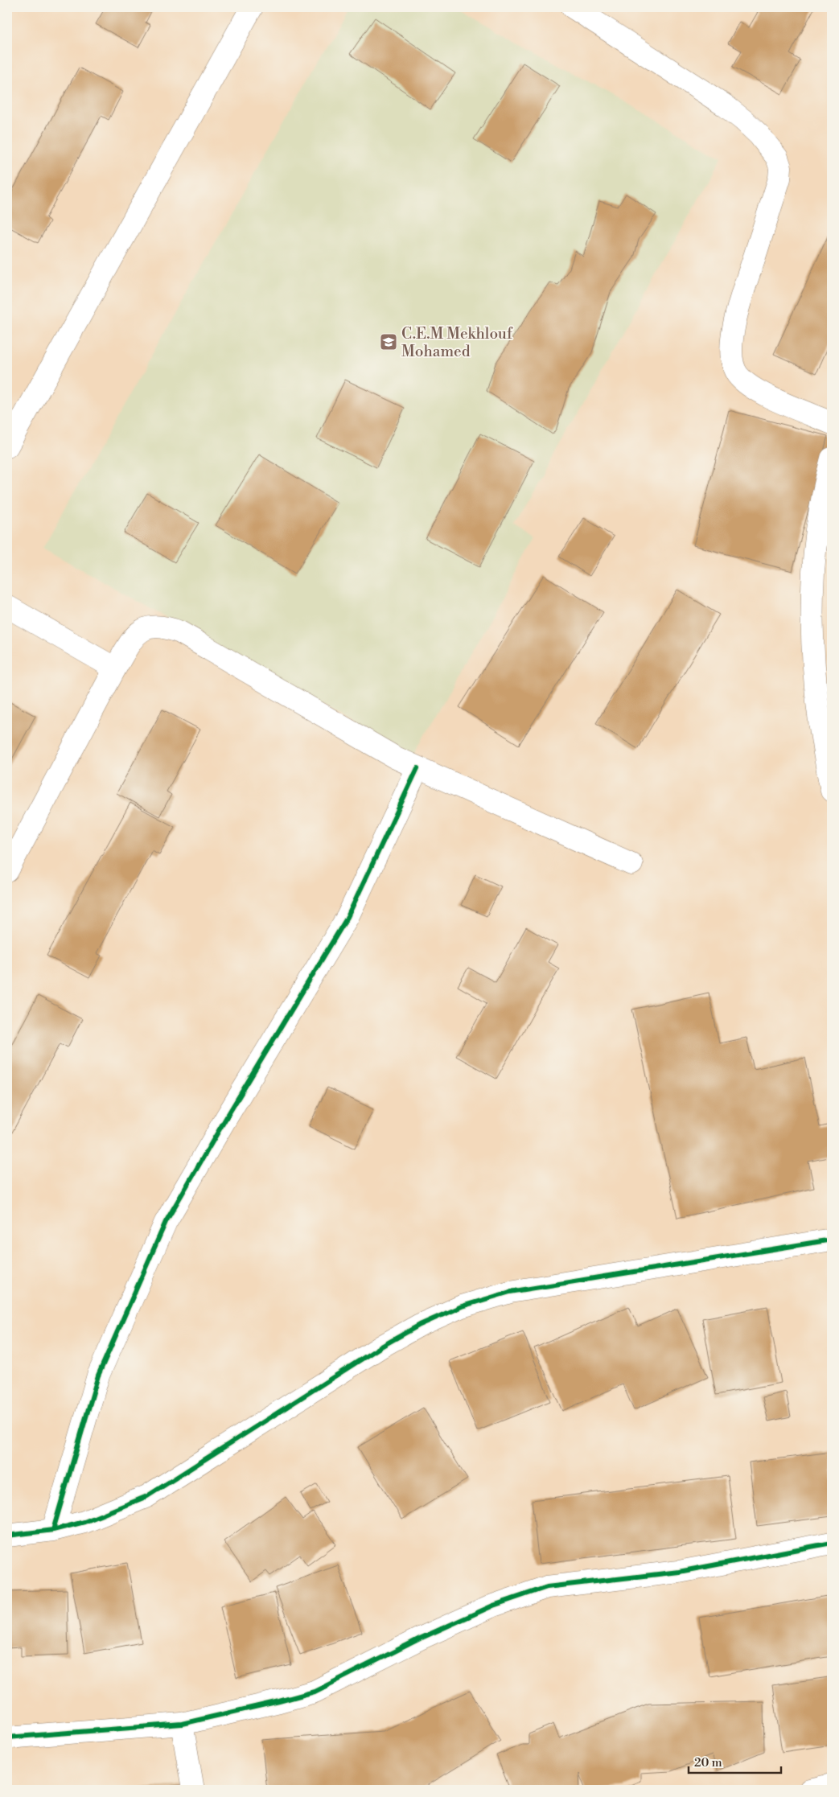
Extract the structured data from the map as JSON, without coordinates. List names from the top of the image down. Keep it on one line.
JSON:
{"places":{"school or university":["C.E.M Mekhlouf Mohamed"]},"scale_bar":"20 m"}
